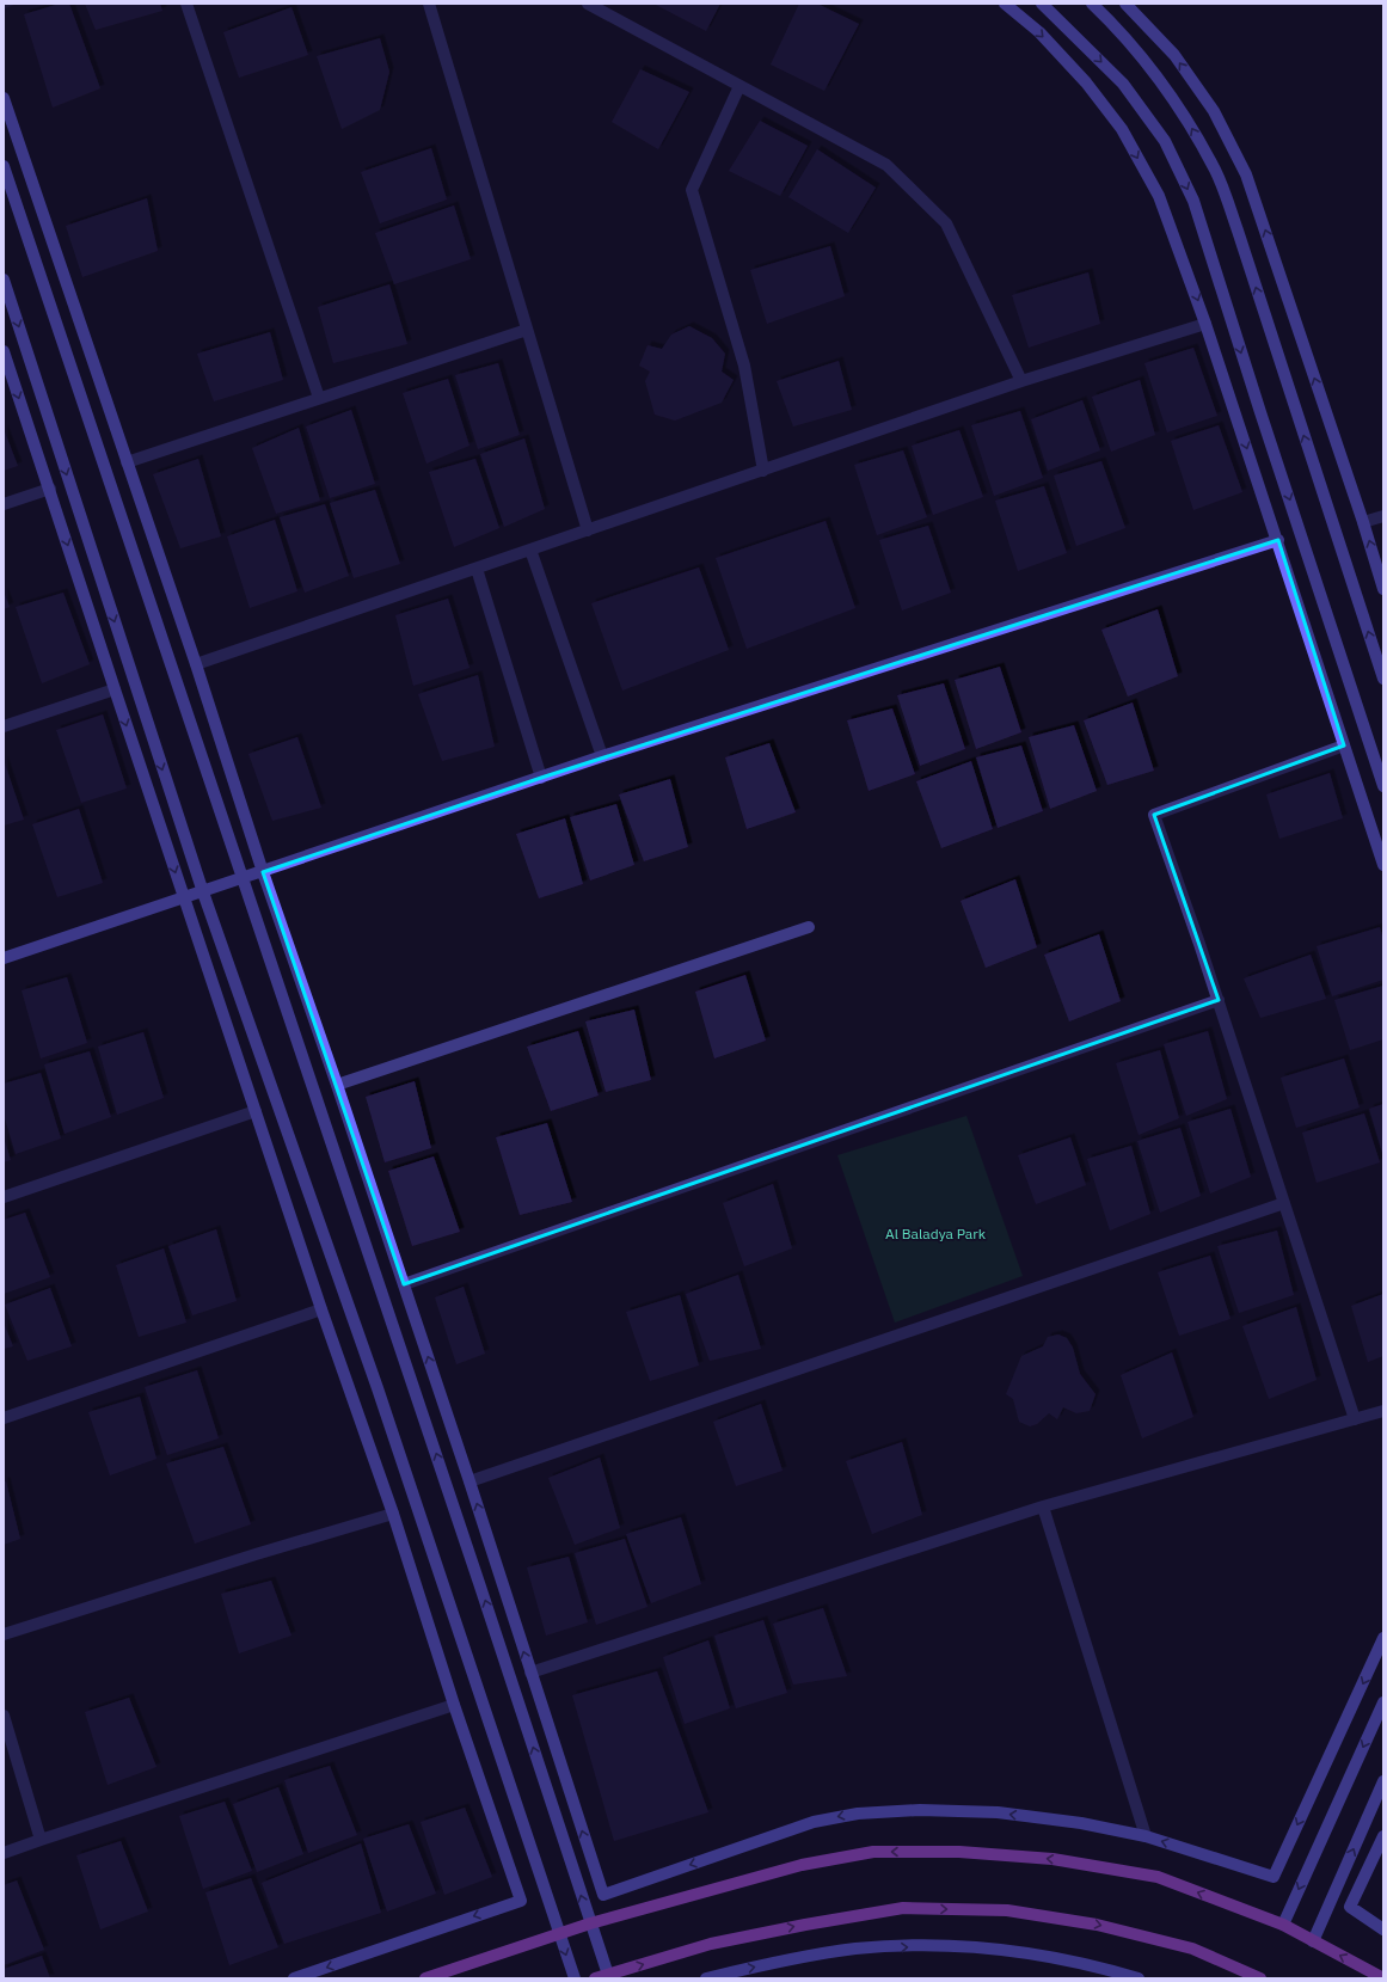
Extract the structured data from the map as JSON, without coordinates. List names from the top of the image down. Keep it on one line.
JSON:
{"parks":["Al Baladya Park"]}
